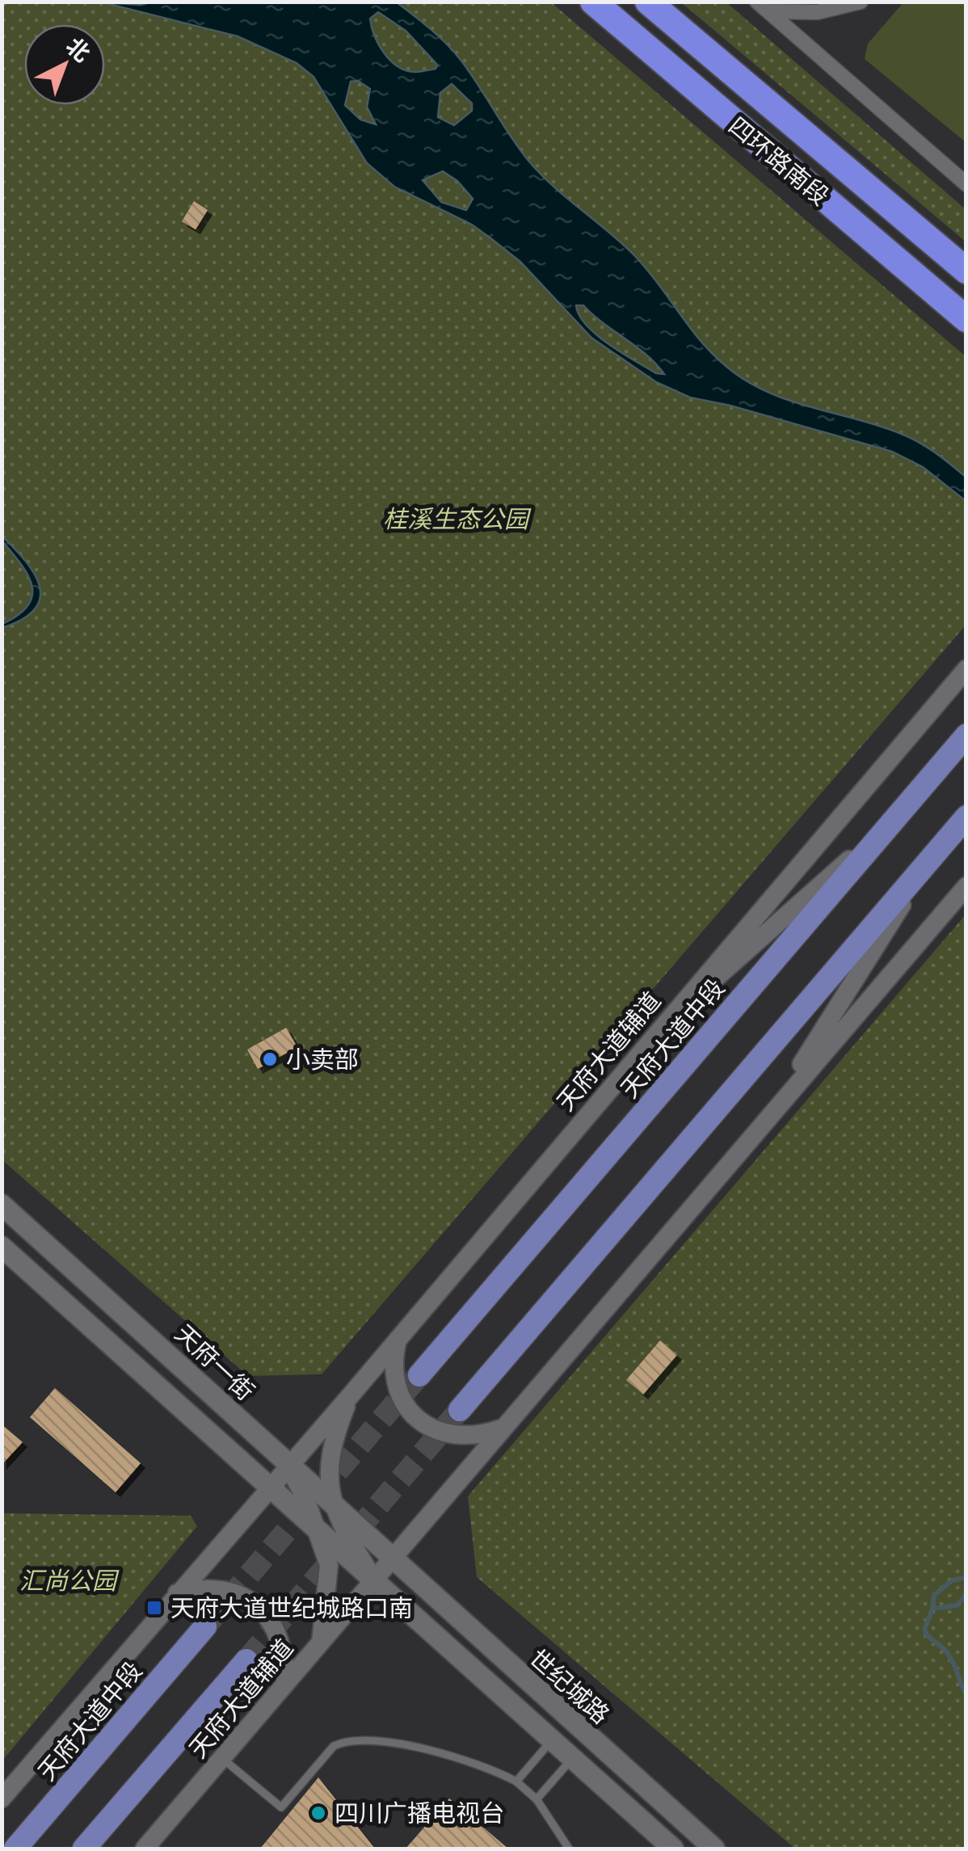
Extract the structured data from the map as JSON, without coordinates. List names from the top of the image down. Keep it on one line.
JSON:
{"streets":{"highway":["四环路南段"],"main road":["天府大道中段","天府一街","世纪城路"],"street":["天府大道辅道"]},"crossings":[["天府大道辅道","天府一街"],["天府大道辅道","世纪城路"],["天府一街","世纪城路"]],"parks":["桂溪生态公园","汇尚公园"],"places":{"other":["小卖部","四川广播电视台"],"transit":["天府大道世纪城路口南"]},"north":"top right"}
